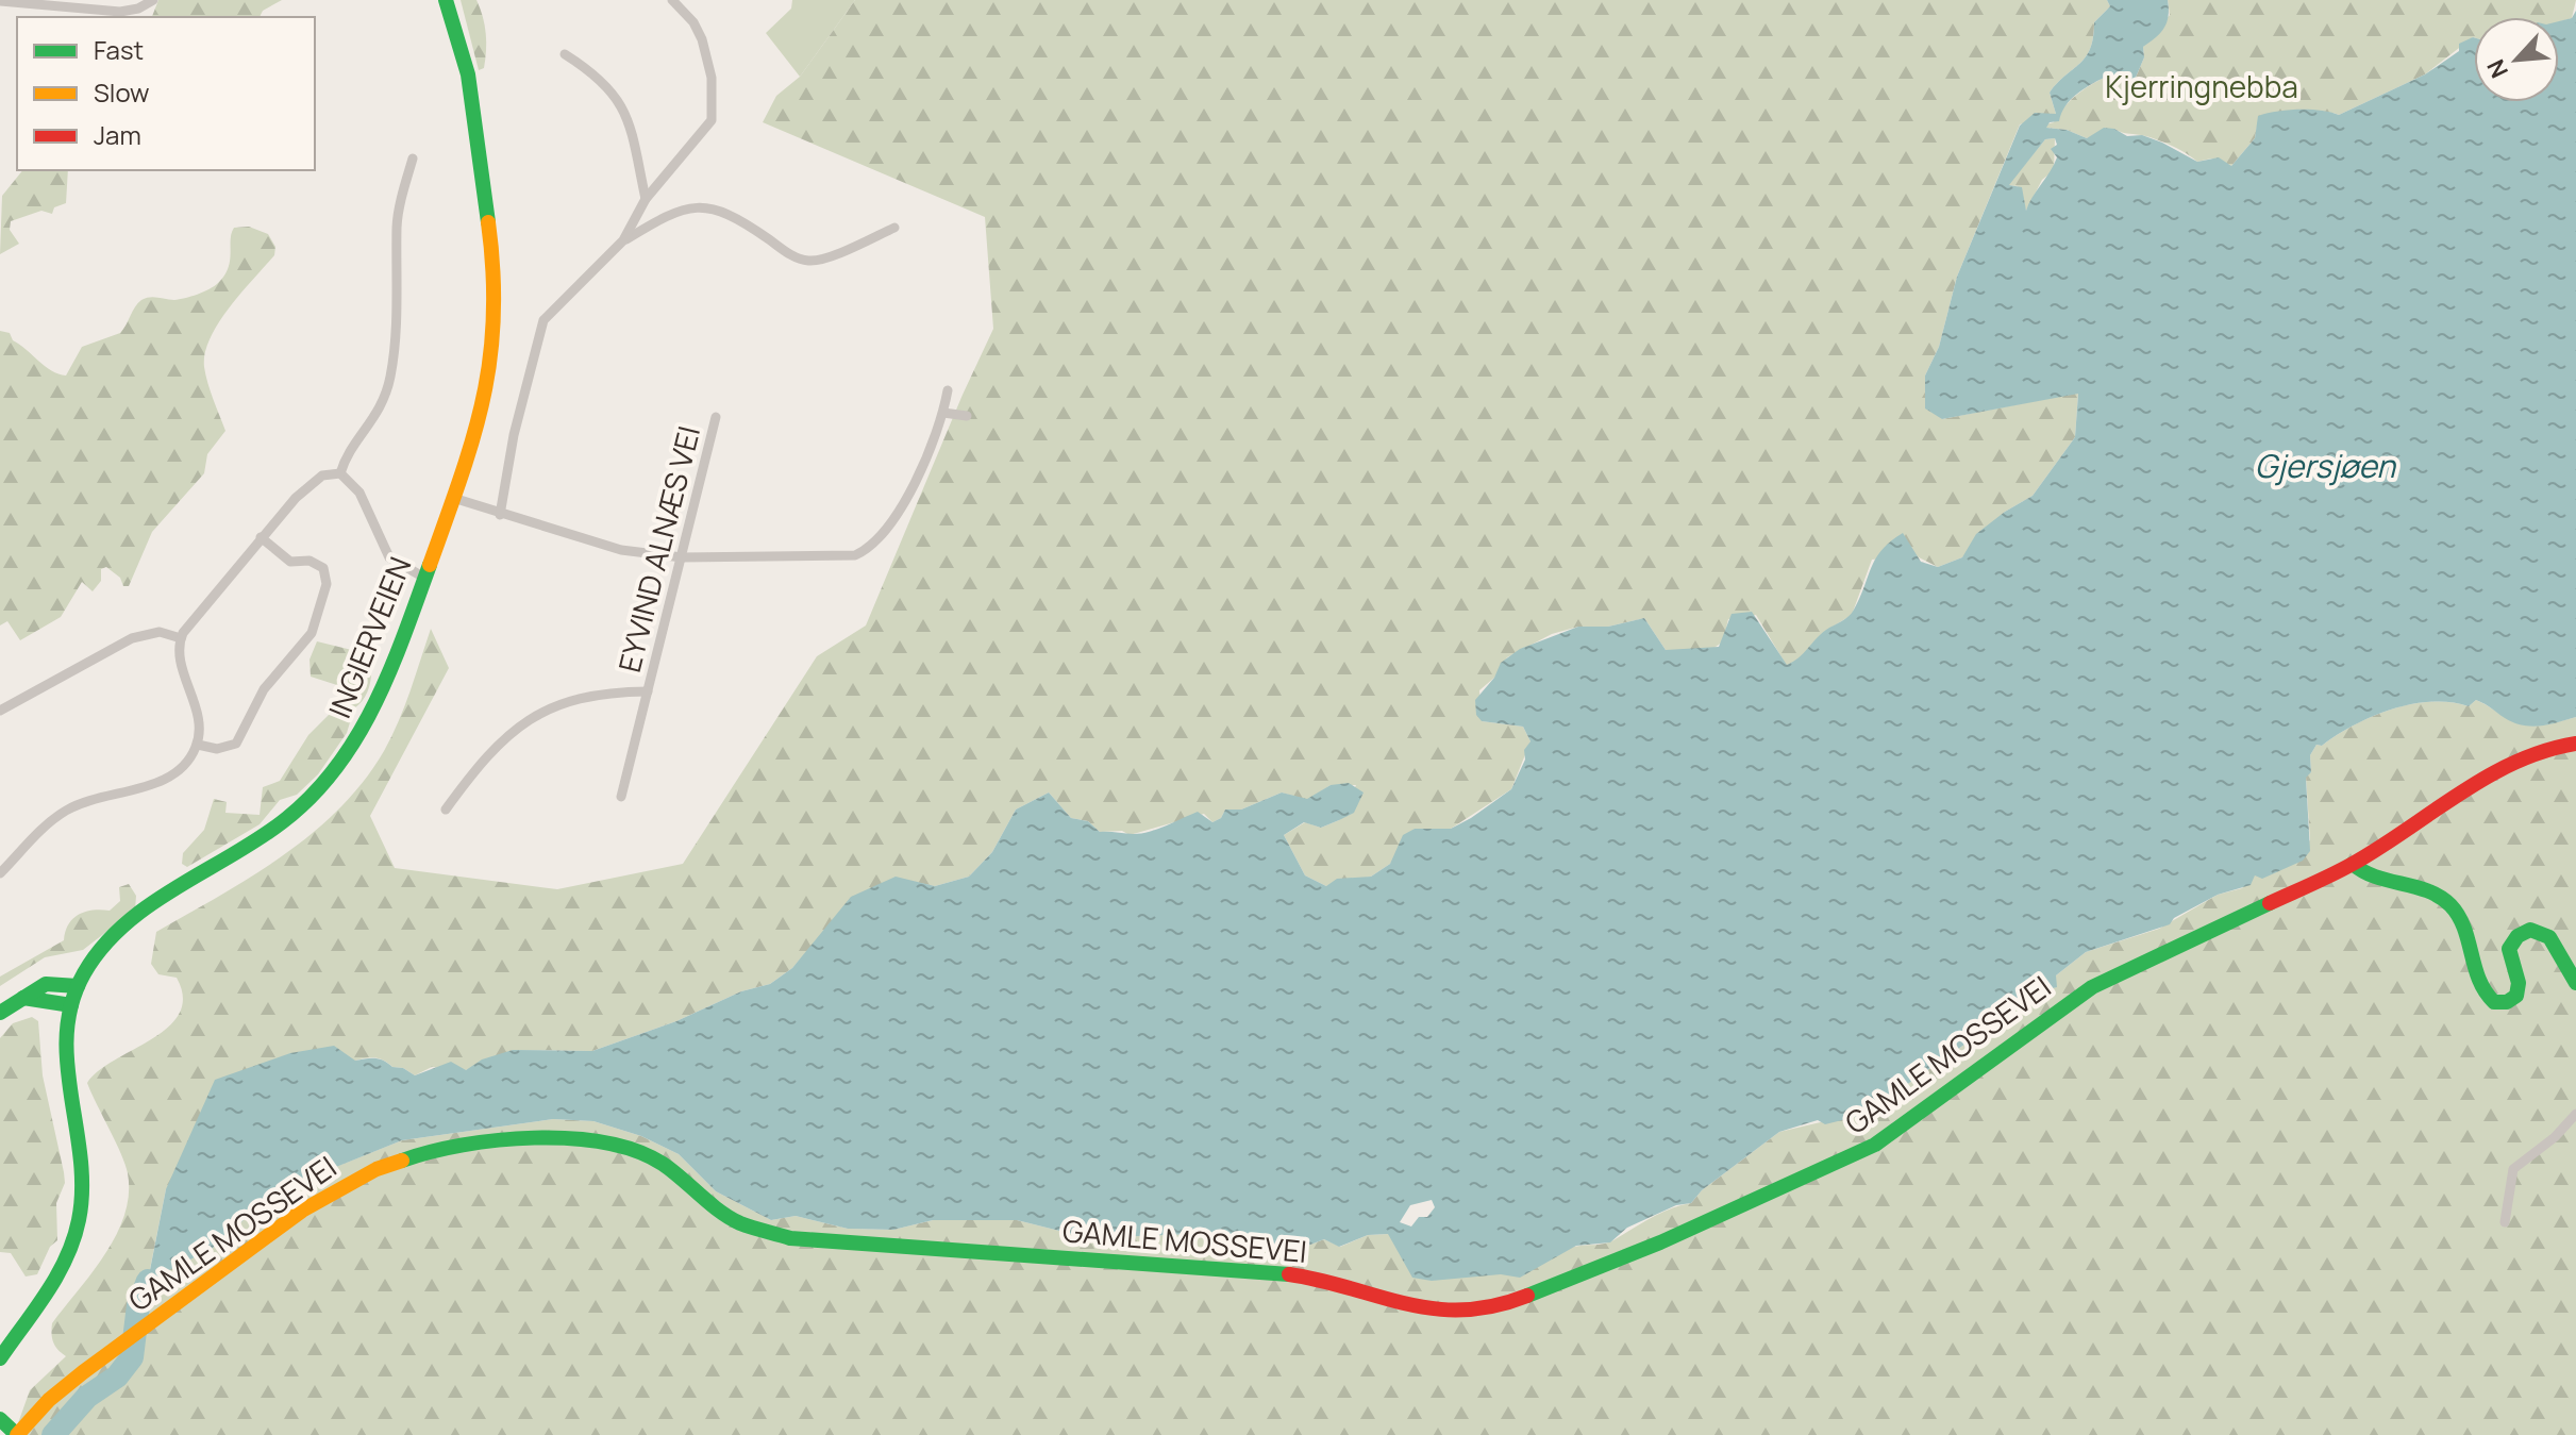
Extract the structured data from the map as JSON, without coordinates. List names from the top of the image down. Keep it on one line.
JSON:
{"streets":{"main road":["INGIERVEIEN","GAMLE MOSSEVEI"],"street":["EYVIND ALNÆS VEI"]},"water":["Gjersjøen"],"parks":["Kjerringnebba"],"legend":["Fast","Slow","Jam"],"north":"bottom left"}
